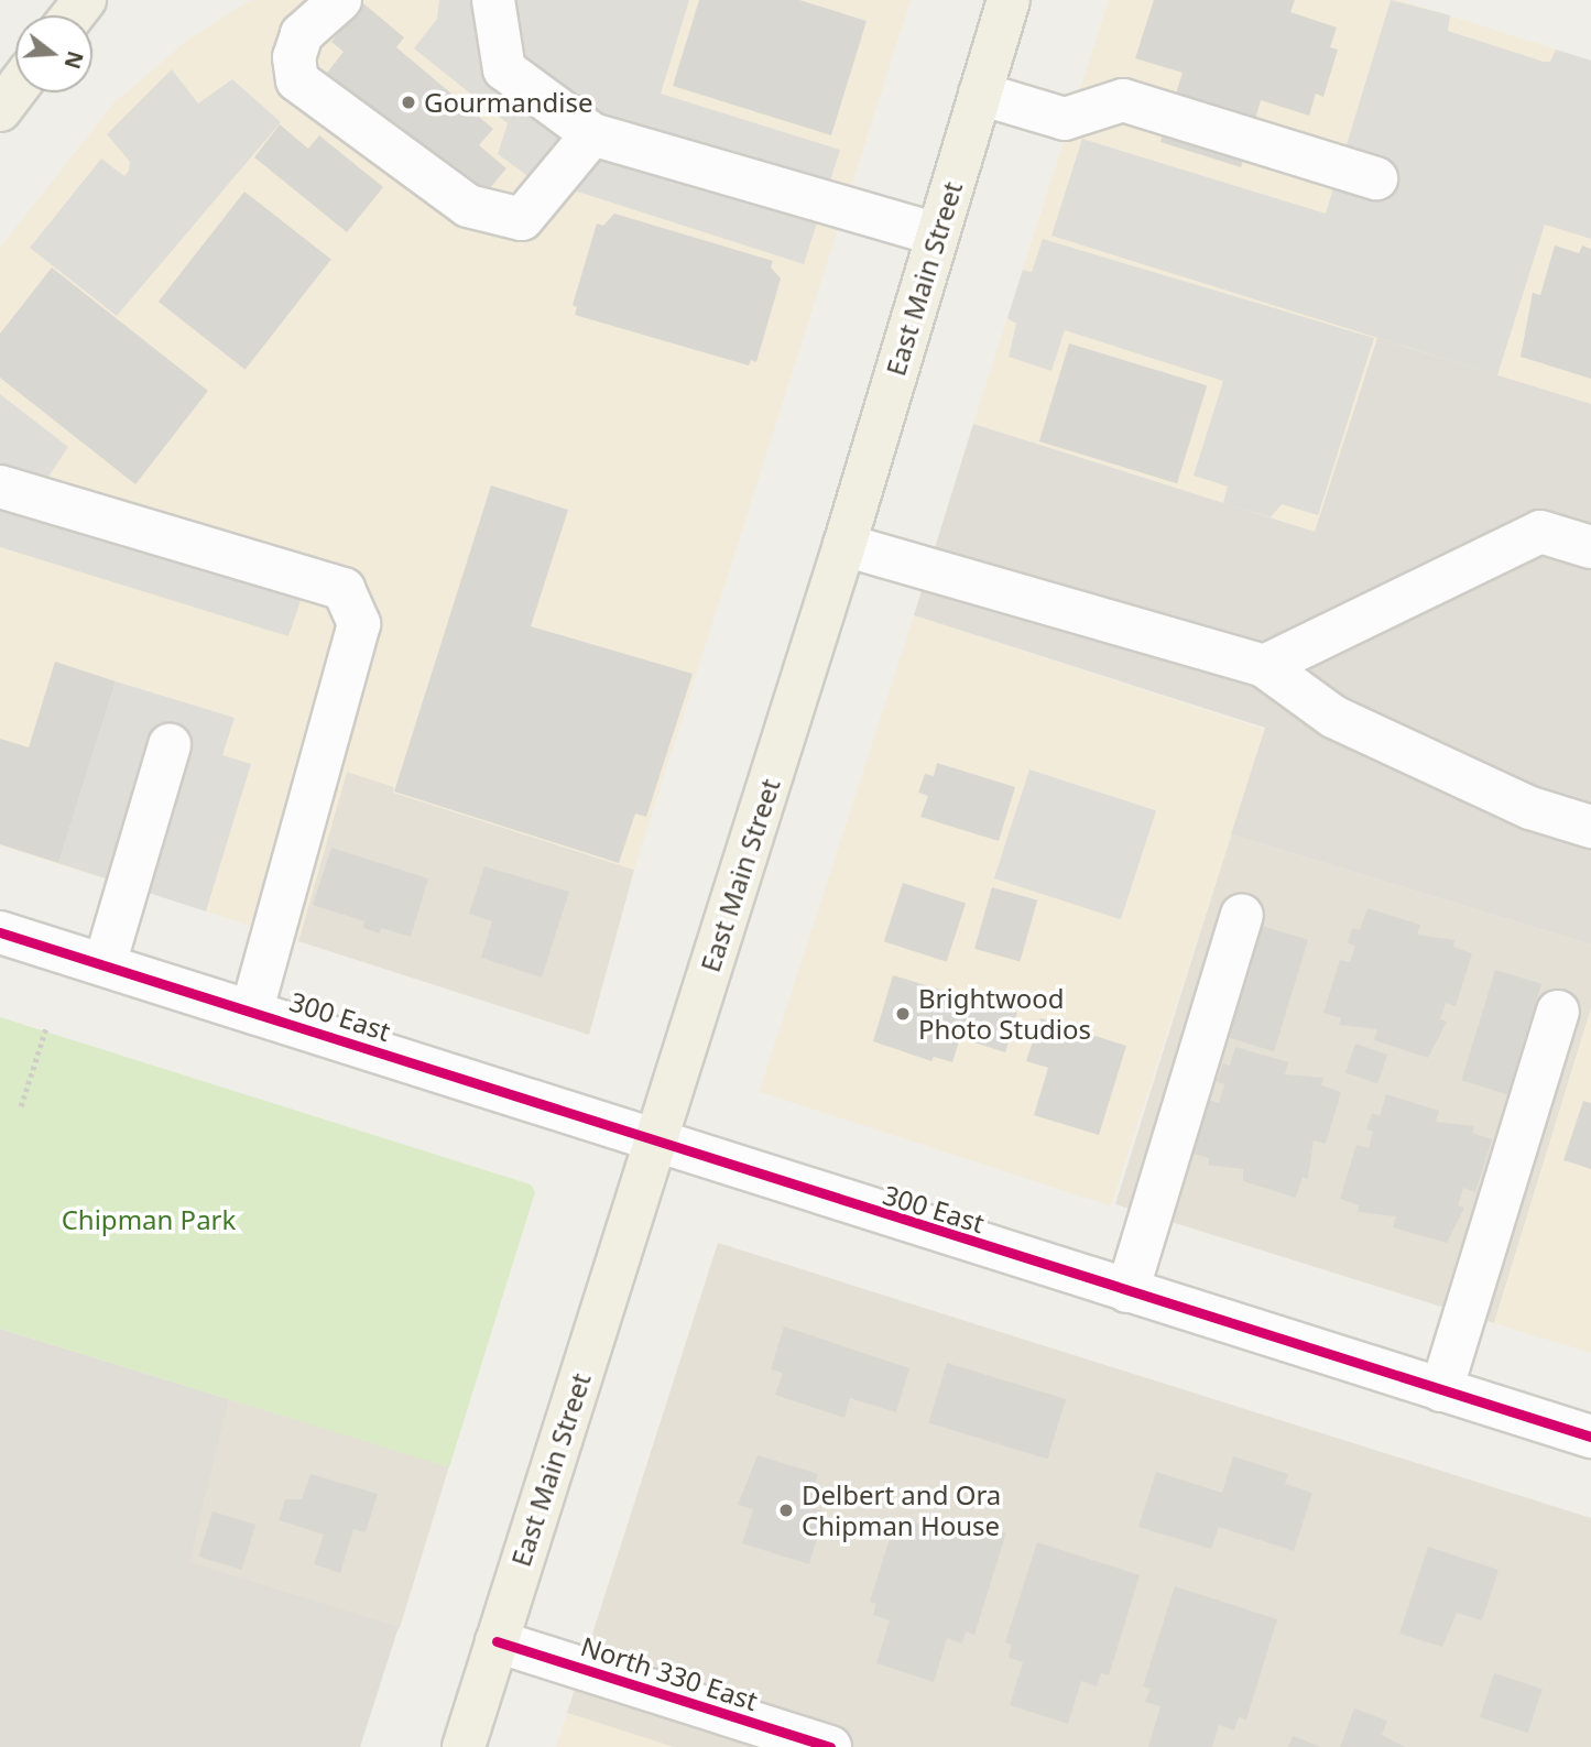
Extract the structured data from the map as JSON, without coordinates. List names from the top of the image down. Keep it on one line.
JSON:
{"streets":{"main road":["East Main Street"],"street":["300 East","North 330 East"]},"crossings":[["East Main Street","300 East"],["East Main Street","North 330 East"]],"parks":["Chipman Park"],"places":["Gourmandise","Brightwood Photo Studios","Delbert and Ora Chipman House"],"north":"right"}
